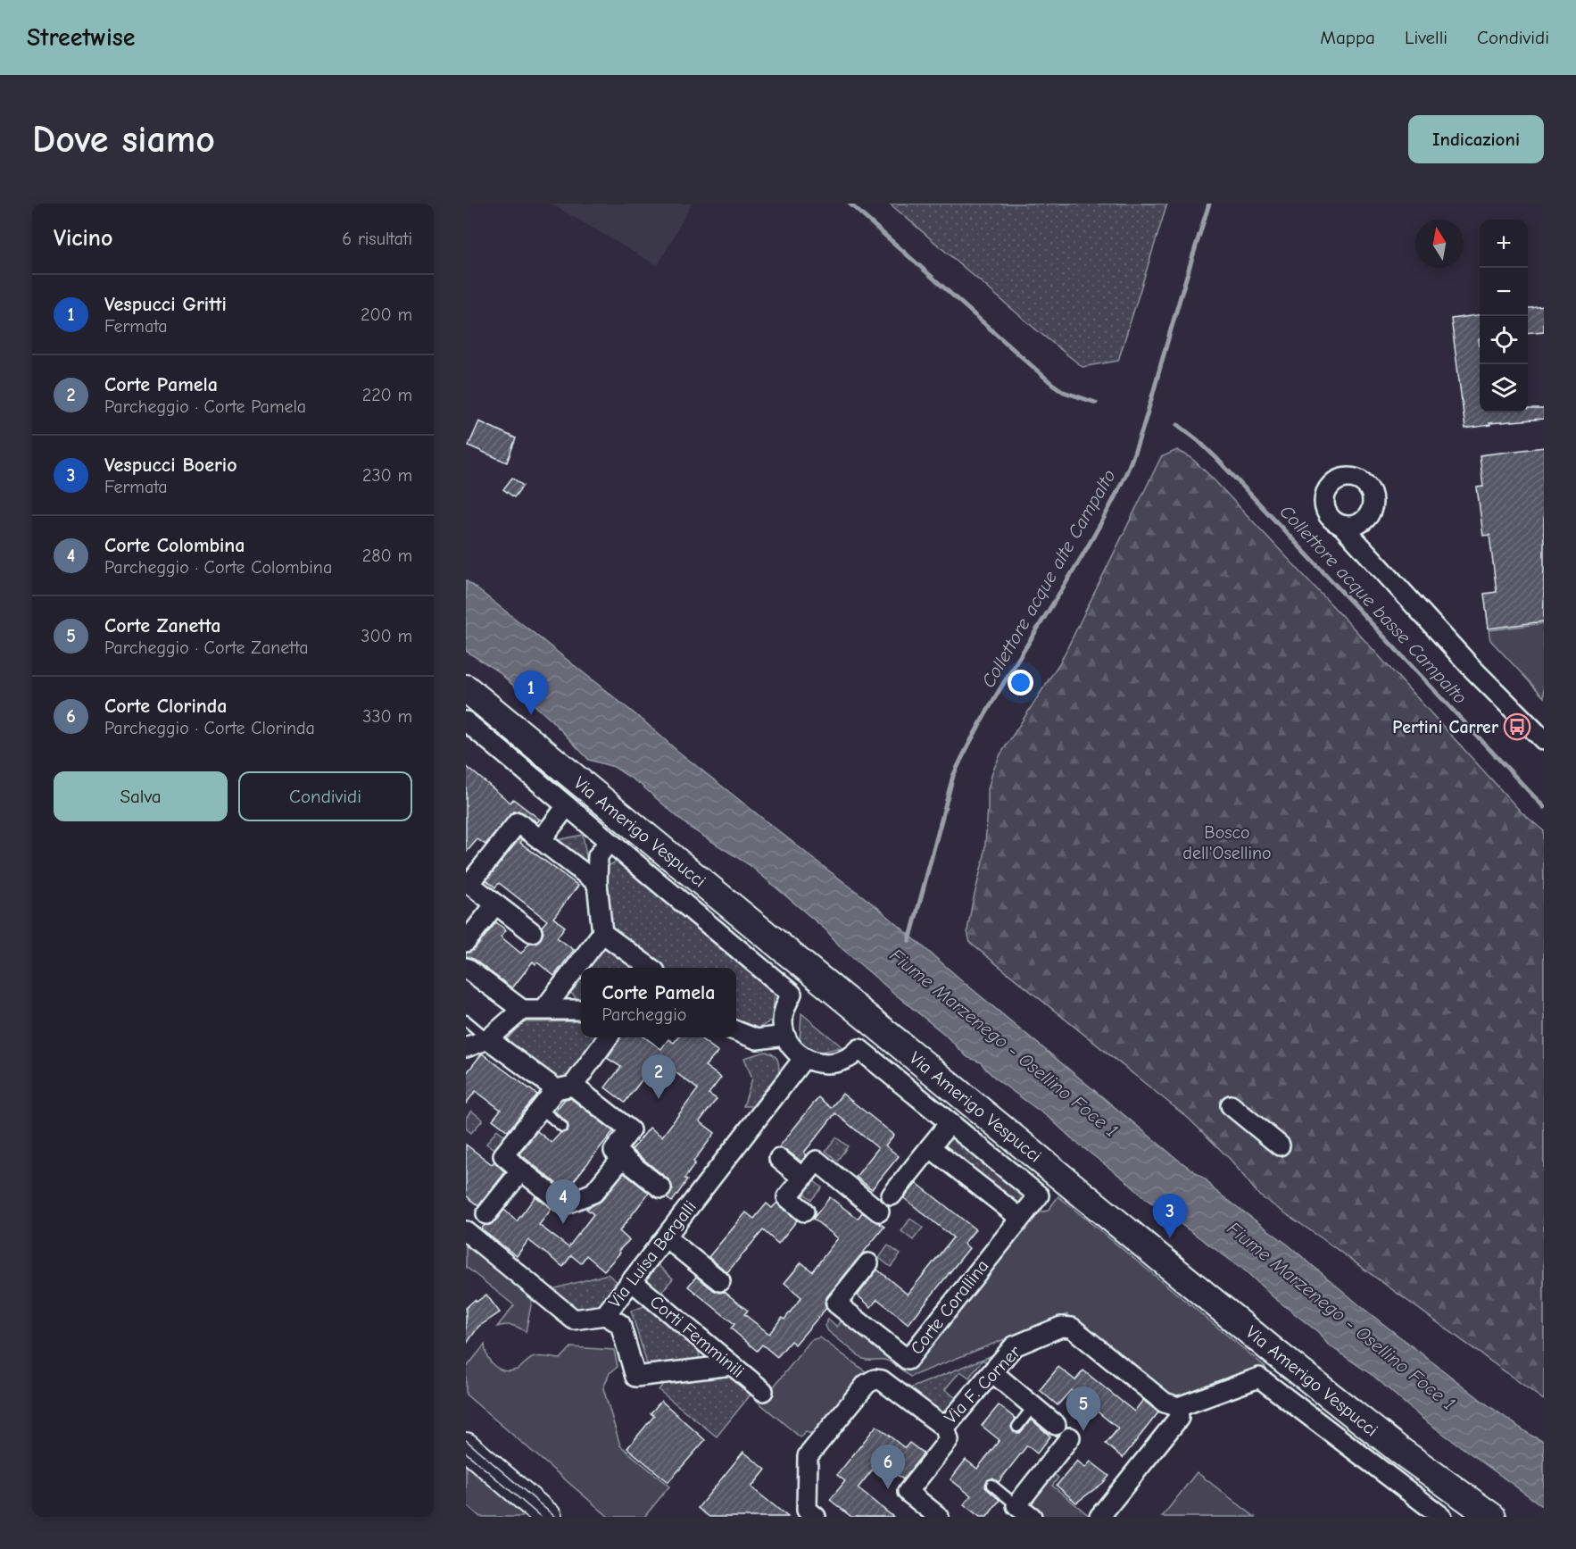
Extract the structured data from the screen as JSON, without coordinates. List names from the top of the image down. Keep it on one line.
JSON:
{"streets":{"main road":["Via Amerigo Vespucci"],"street":["Via Luisa Bergalli","Corte Corallina","Corti Femminili","Via F. Corner"]},"crossings":[["Via Luisa Bergalli","Corti Femminili"]],"water":["Collettore acque alte Campalto","Collettore acque basse Campalto","Fiume Marzenego - Osellino Foce 1"],"parks":["Bosco dell'Osellino"],"places":{"bus stop":["Pertini Carrer"]},"north":"top","page":{"header":"Streetwise","nav":["Mappa","Livelli","Condividi"],"buttons":["Indicazioni",["Salva","Condividi"]],"title":"Dove siamo","heading":["Vicino","6 risultati"],"map_buttons":["+","−"],"list":[{"mark":"1","name":"Vespucci Gritti","note":"Fermata","value":"200 m"},{"mark":"2","name":"Corte Pamela","note":"Parcheggio · Corte Pamela","value":"220 m"},{"mark":"3","name":"Vespucci Boerio","note":"Fermata","value":"230 m"},{"mark":"4","name":"Corte Colombina","note":"Parcheggio · Corte Colombina","value":"280 m"},{"mark":"5","name":"Corte Zanetta","note":"Parcheggio · Corte Zanetta","value":"300 m"},{"mark":"6","name":"Corte Clorinda","note":"Parcheggio · Corte Clorinda","value":"330 m"}],"pins":["1","2","4","3","5","6"],"popup":["Corte Pamela","Parcheggio"]}}
